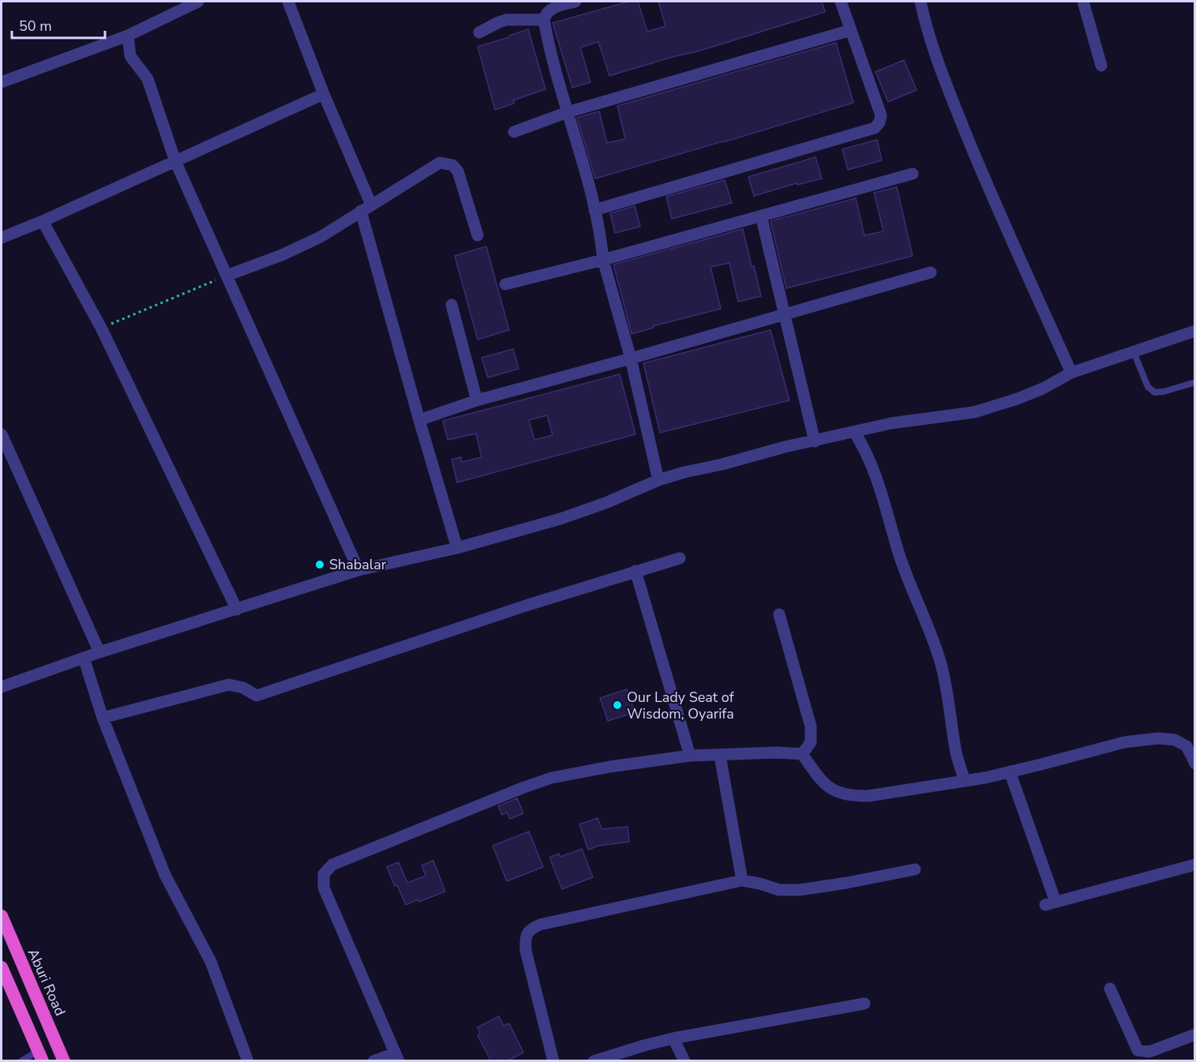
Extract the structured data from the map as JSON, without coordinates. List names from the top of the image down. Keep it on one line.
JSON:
{"streets":{"highway":["Aburi Road"]},"places":["Shabalar","Our Lady Seat of Wisdom, Oyarifa"],"scale_bar":"50 m"}
